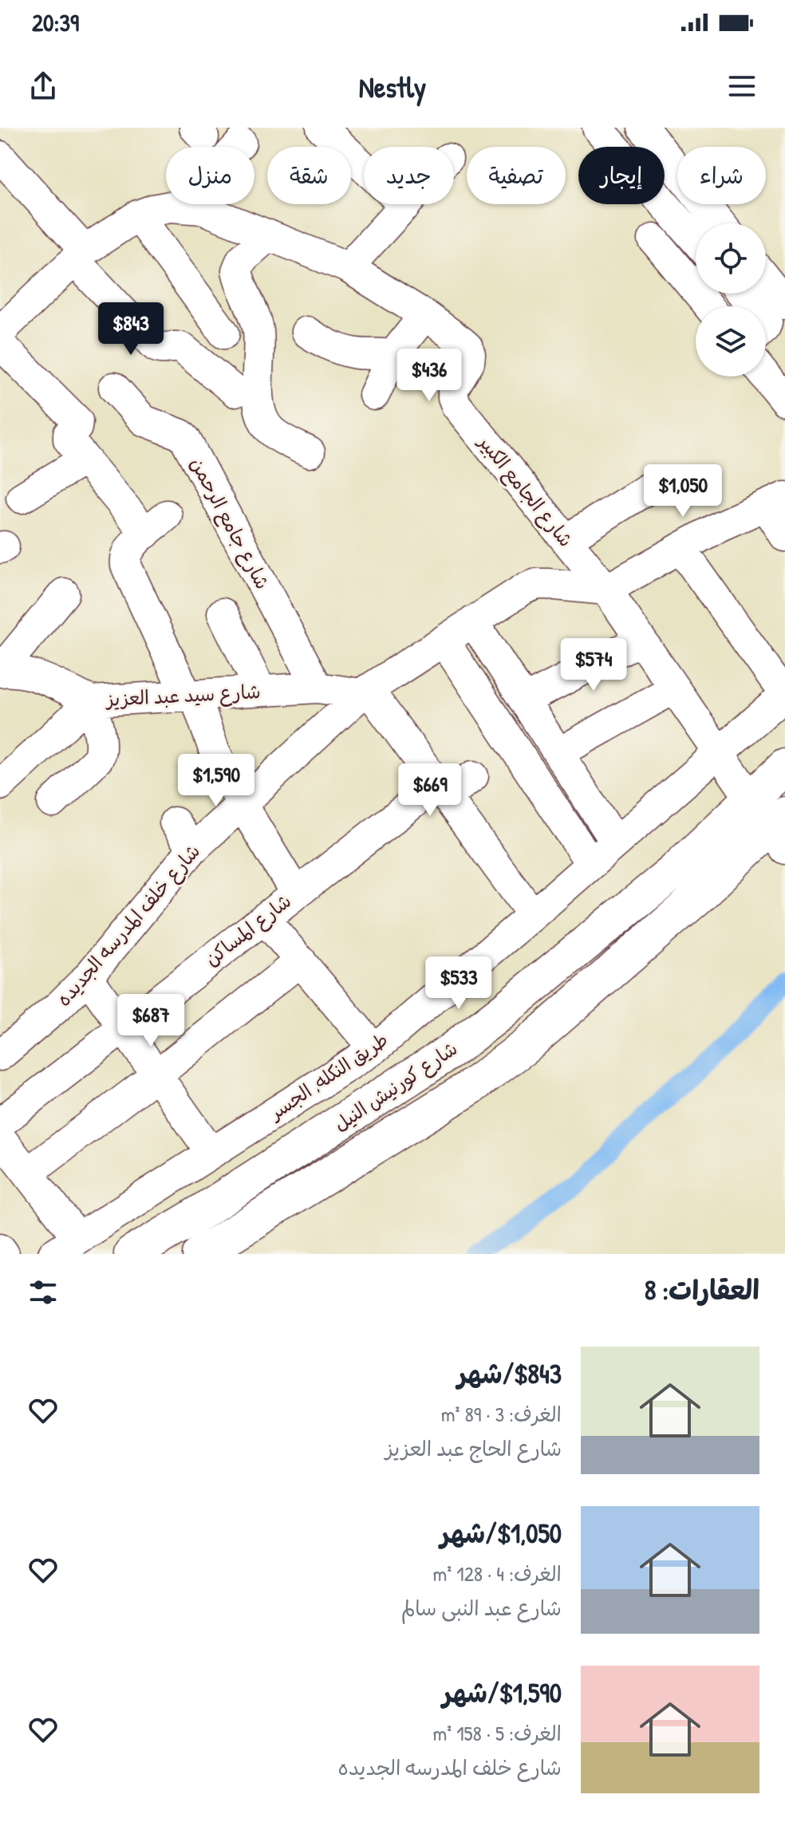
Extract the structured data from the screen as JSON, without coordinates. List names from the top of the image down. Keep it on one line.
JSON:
{"streets":{"main road":["شارع كورنيش النيل"],"street":["شارع الجامع الكبير","شارع جامع الرحمن","شارع سيد عبد العزيز","شارع خلف المدرسه الجديده","شارع المساكن","طريق النكله, الجسر"]},"crossings":[["شارع الجامع الكبير","شارع خلف المدرسه الجديده"],["شارع الجامع الكبير","طريق النكله, الجسر"],["شارع الجامع الكبير","شارع كورنيش النيل"],["شارع جامع الرحمن","شارع سيد عبد العزيز"],["شارع سيد عبد العزيز","شارع خلف المدرسه الجديده"]],"page":{"status":"20:39","header":"Nestly","chip":["شراء","إيجار","تصفية","جديد","شقة","منزل"],"price":["$843","$436","$1,050","$574","$1,590","$669","$533","$687"],"heading":"العقارات: 8","list":[{"name":"$843/شهر","note":"الغرف: 3 · 89 m² · شارع الحاج عبد العزيز"},{"name":"$1,050/شهر","note":"الغرف: 4 · 128 m² · شارع عبد النبى سالم"},{"name":"$1,590/شهر","note":"الغرف: 5 · 158 m² · شارع خلف المدرسه الجديده"}]}}
